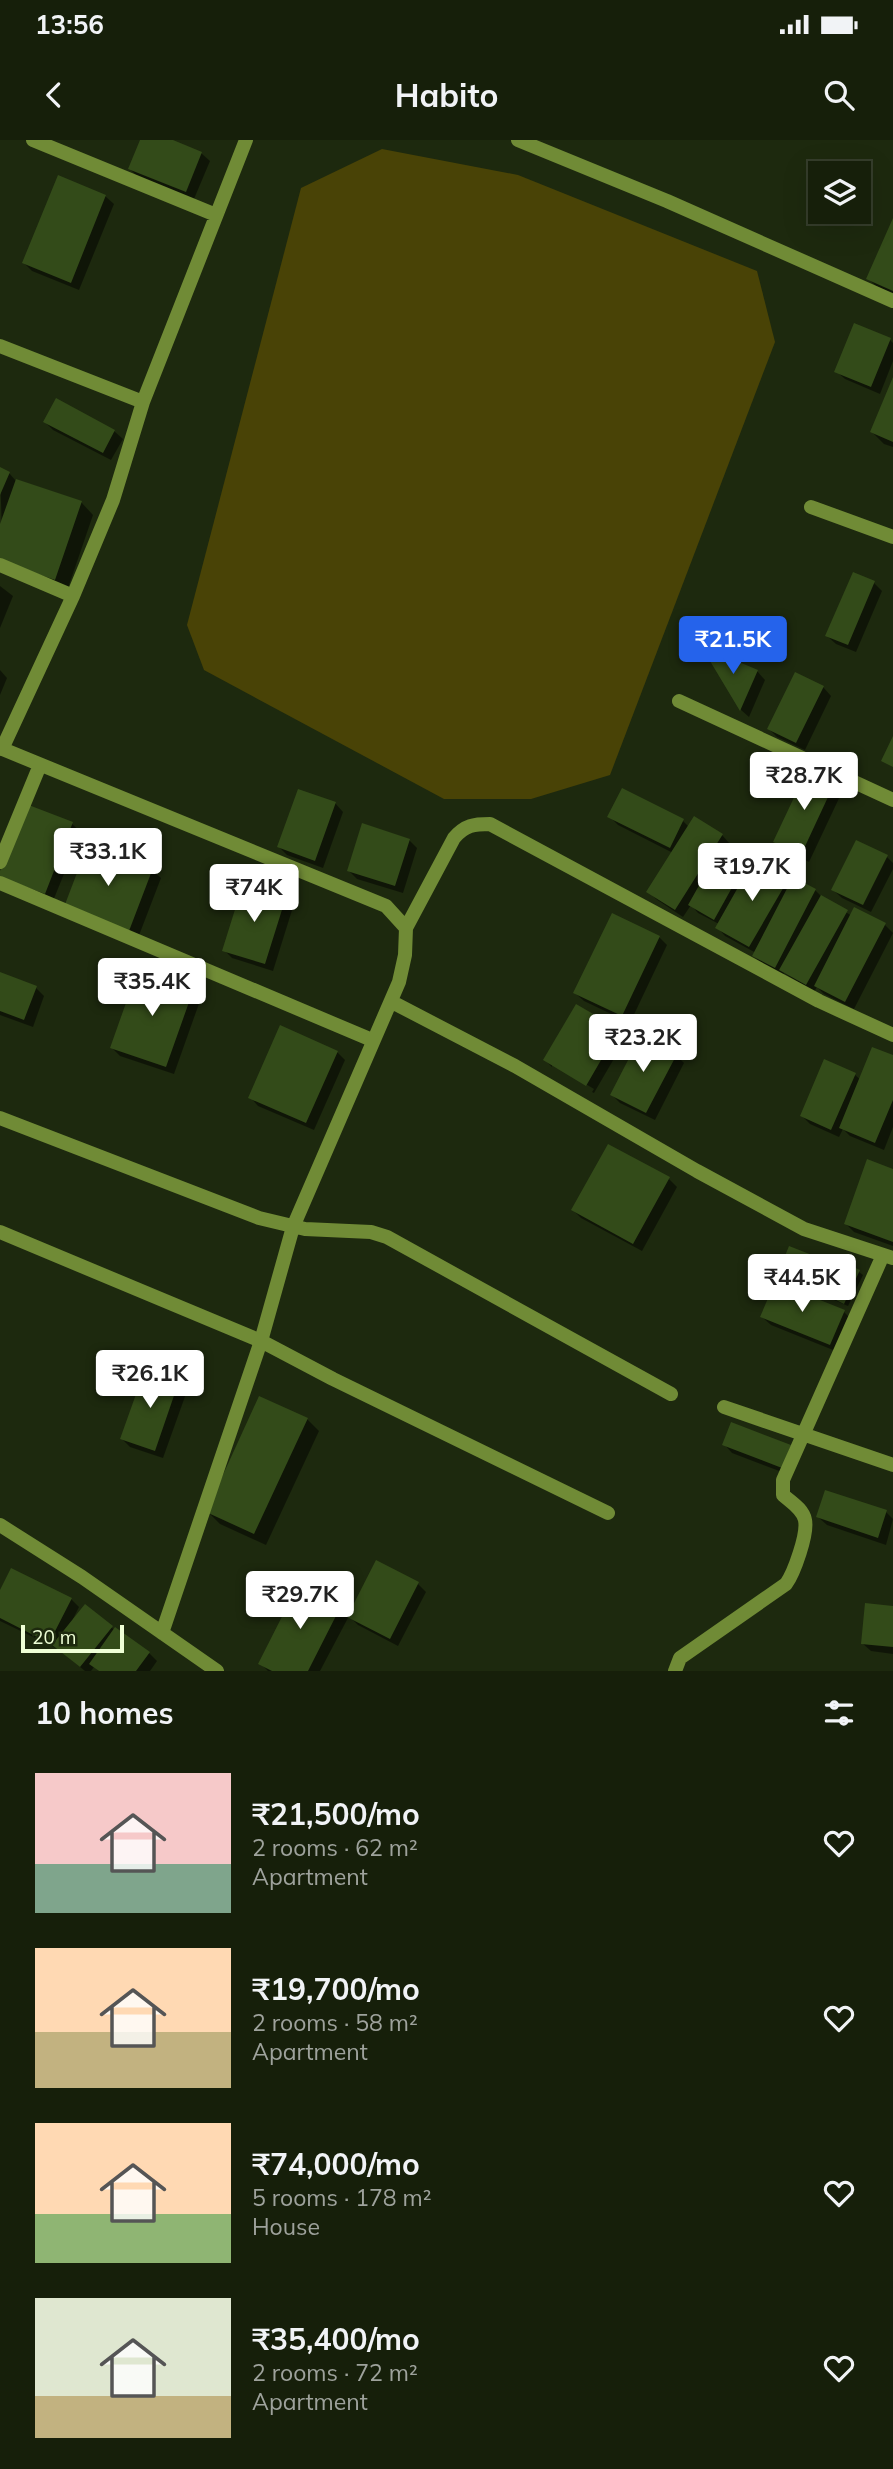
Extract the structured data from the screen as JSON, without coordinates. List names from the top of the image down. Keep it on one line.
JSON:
{"scale_bar":"20 m","page":{"status":"13:56","header":"Habito","price":["₹21.5K","₹28.7K","₹33.1K","₹19.7K","₹74K","₹35.4K","₹23.2K","₹44.5K","₹26.1K","₹29.7K"],"scale":"20 m","heading":"10 homes","list":[{"name":"₹21,500/mo","note":"2 rooms · 62 m² · Apartment"},{"name":"₹19,700/mo","note":"2 rooms · 58 m² · Apartment"},{"name":"₹74,000/mo","note":"5 rooms · 178 m² · House"},{"name":"₹35,400/mo","note":"2 rooms · 72 m² · Apartment"}]}}
